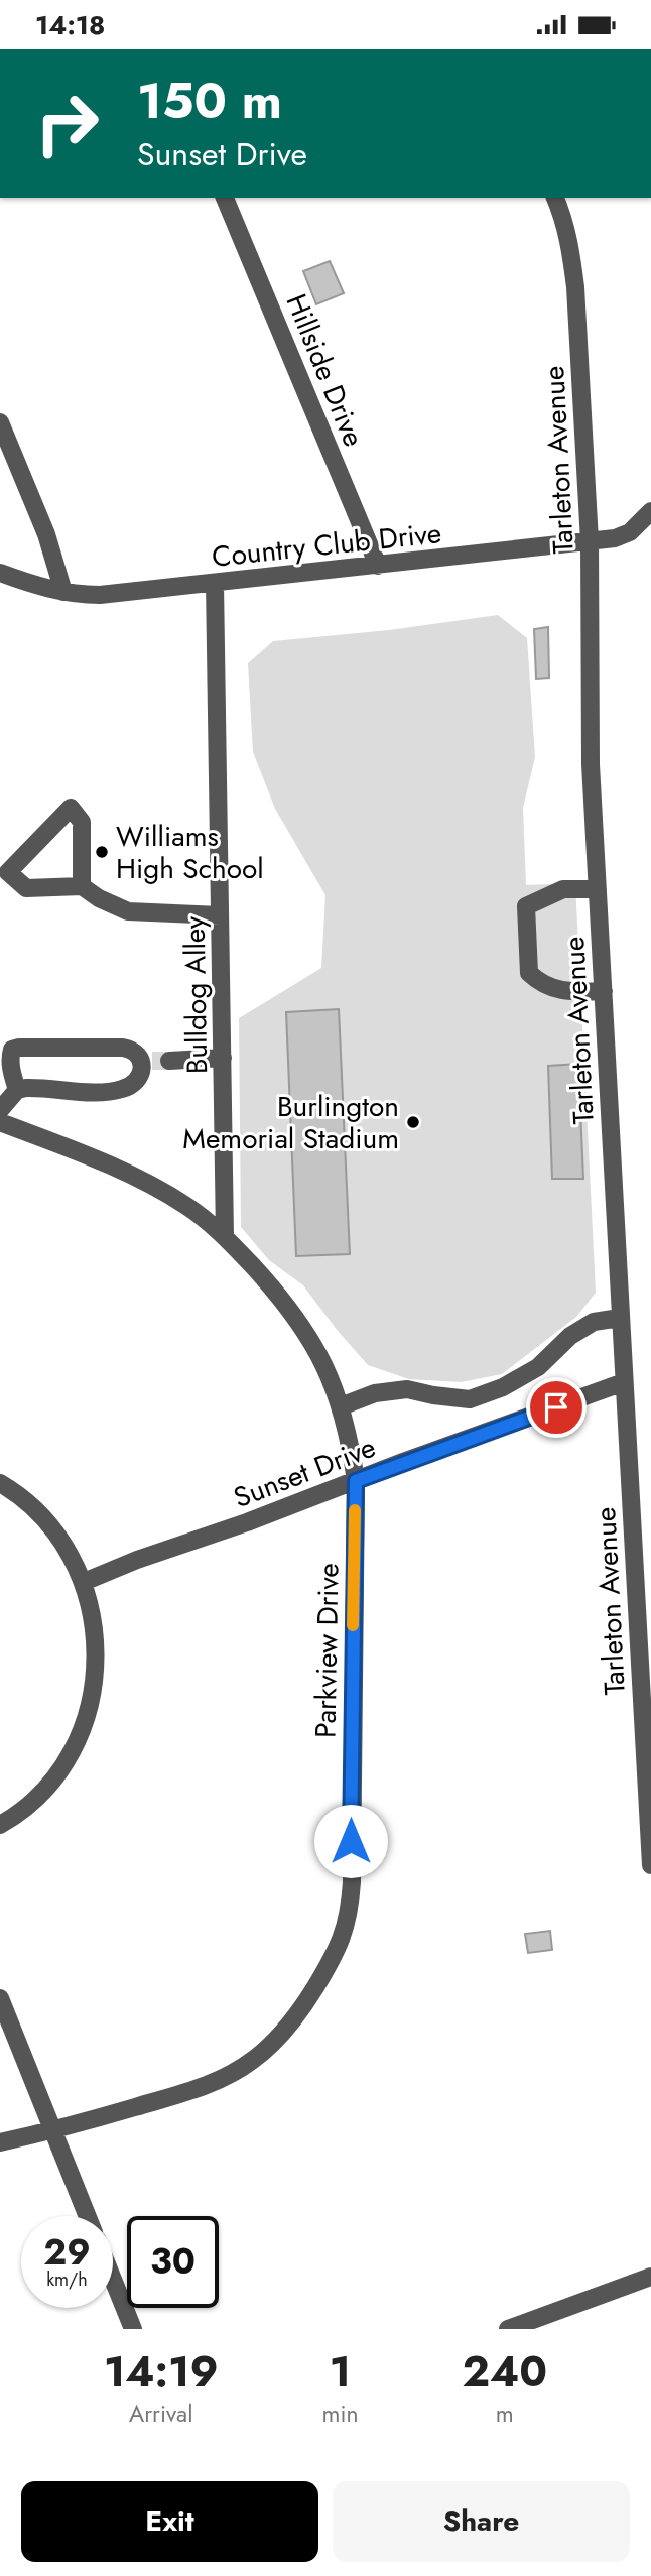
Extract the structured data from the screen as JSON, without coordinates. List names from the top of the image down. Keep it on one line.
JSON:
{"streets":{"street":["Hillside Drive","Tarleton Avenue","Country Club Drive","Bulldog Alley","Sunset Drive","Parkview Drive"]},"crossings":[["Hillside Drive","Country Club Drive"],["Tarleton Avenue","Country Club Drive"],["Tarleton Avenue","Sunset Drive"],["Country Club Drive","Bulldog Alley"],["Bulldog Alley","Parkview Drive"],["Sunset Drive","Parkview Drive"]],"places":["Williams High School","Burlington Memorial Stadium"],"page":{"status":"14:18","turn":["150 m","Sunset Drive"],"speed":"29 km/h","limit":"30","eta":["14:19","Arrival","1","min","240","m"],"buttons":["Exit","Share"]}}
